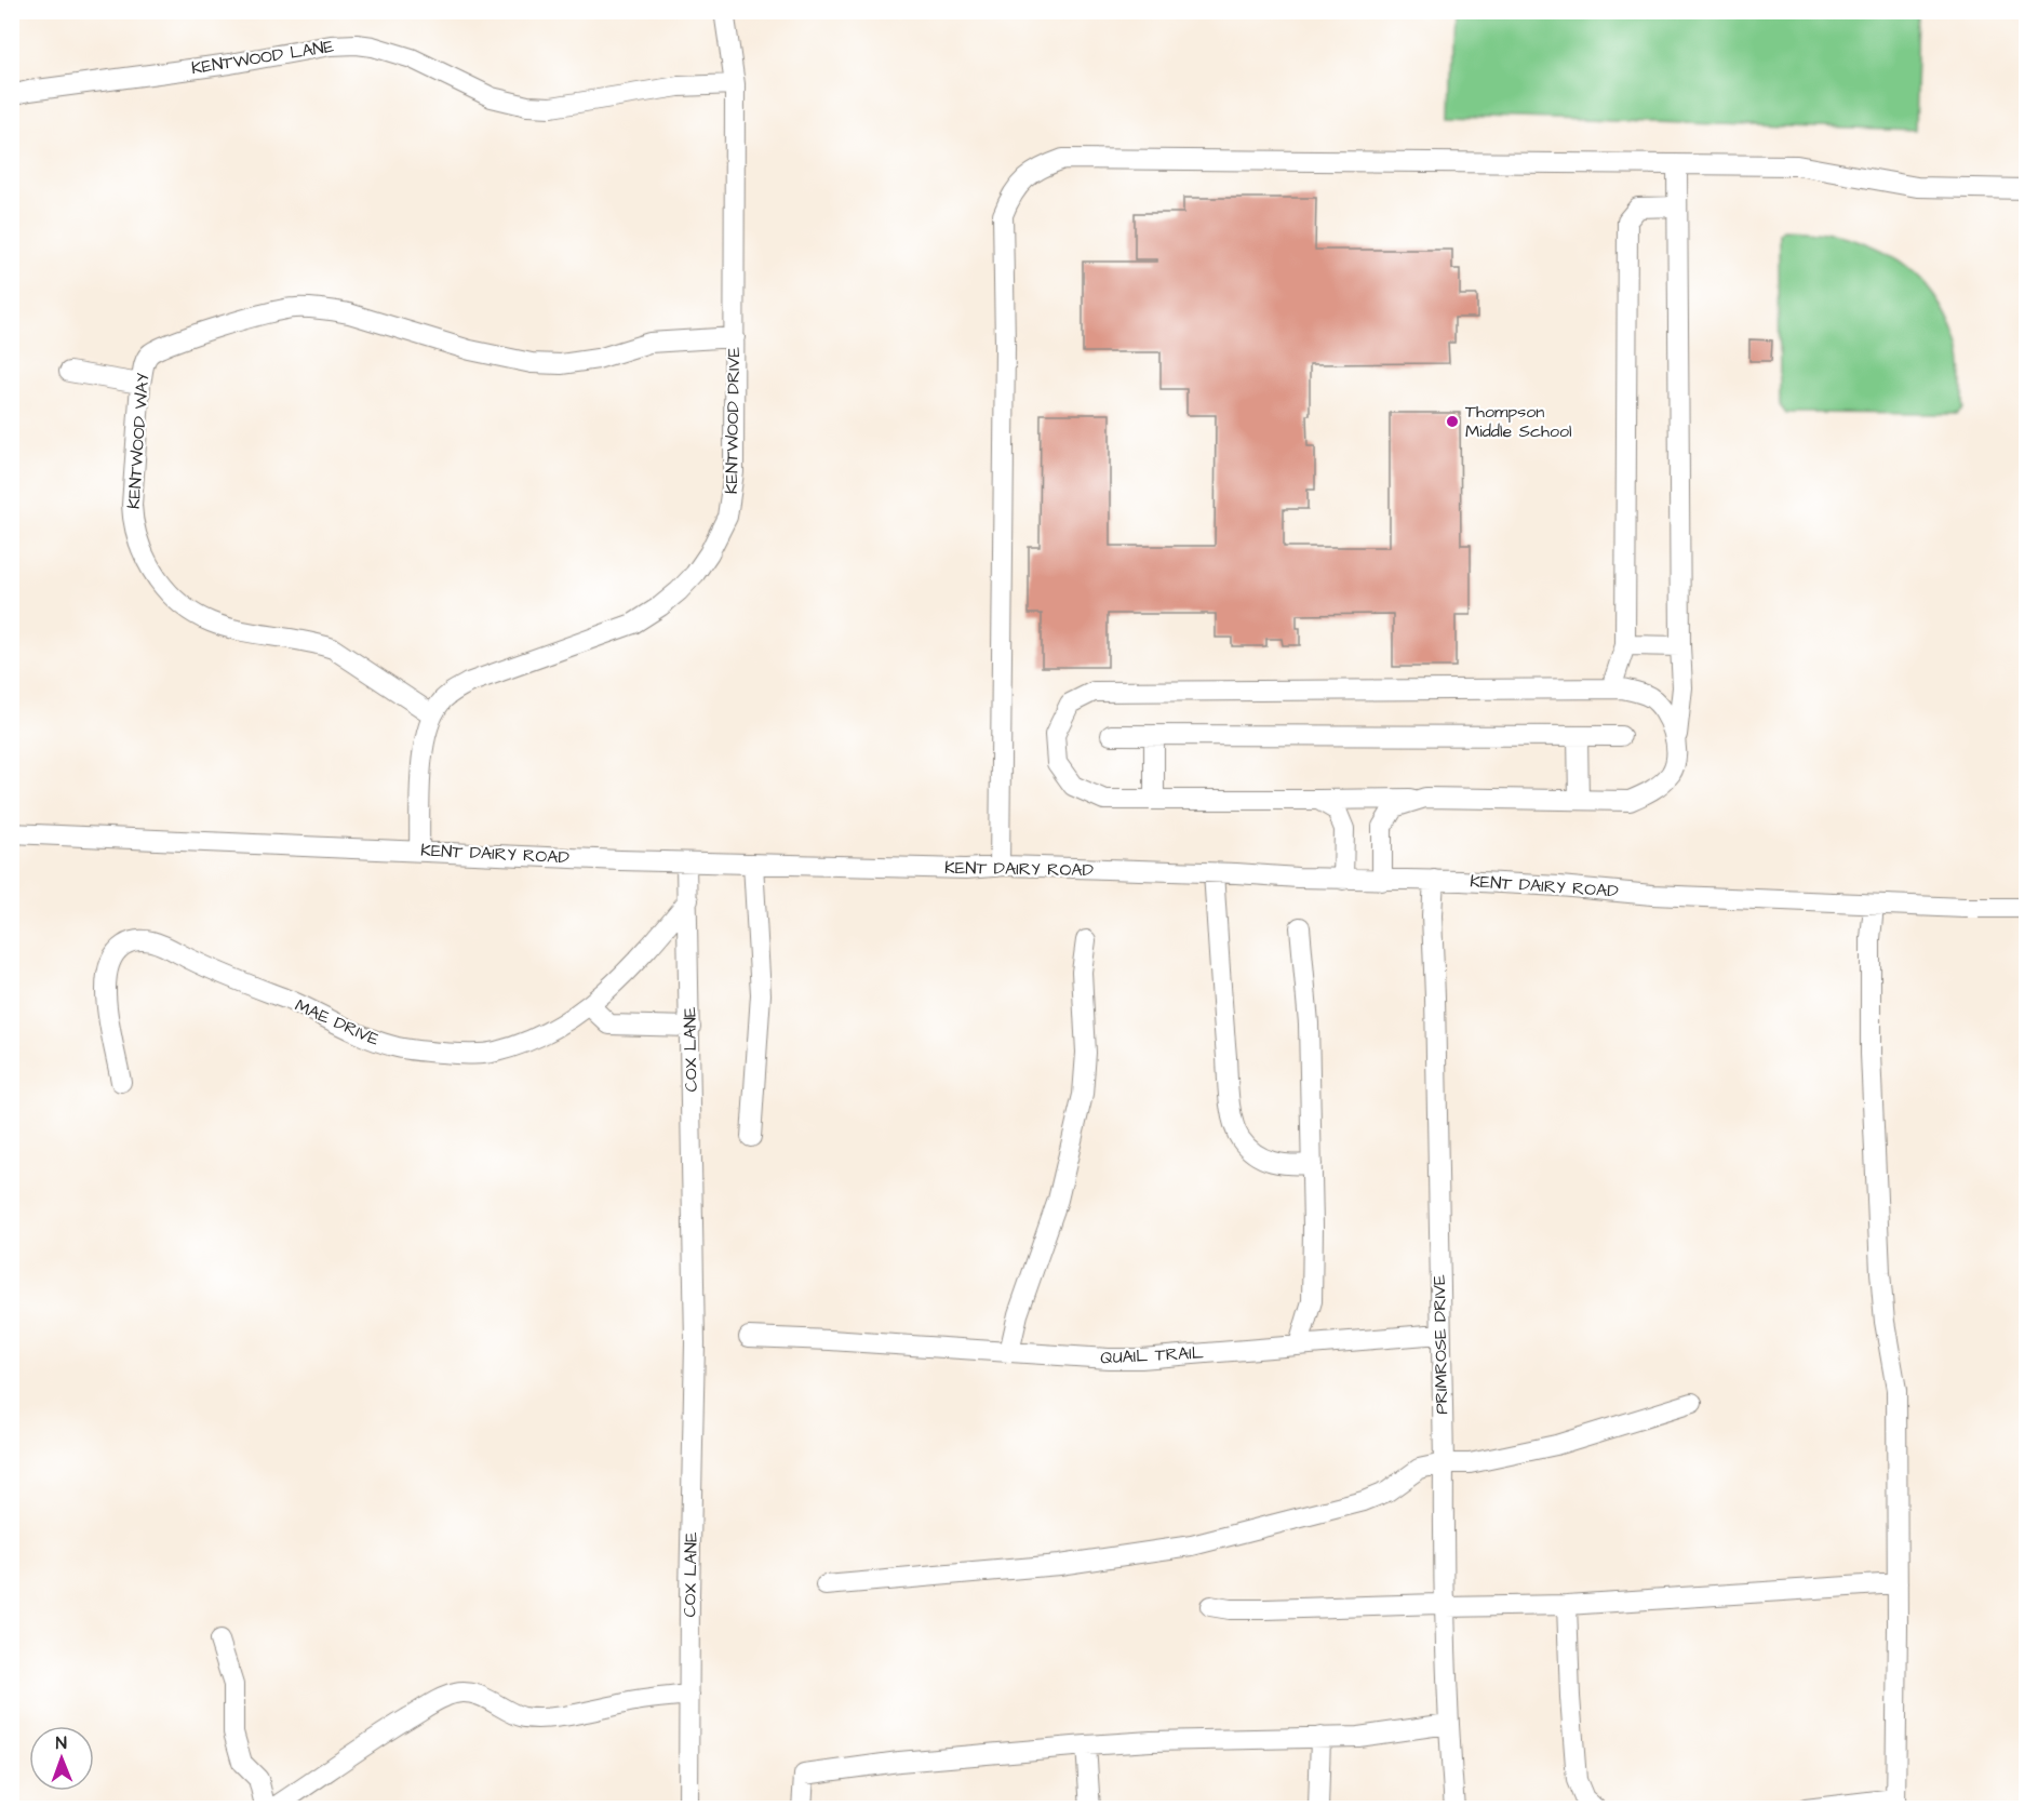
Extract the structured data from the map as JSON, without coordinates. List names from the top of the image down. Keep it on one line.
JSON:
{"streets":{"street":["KENTWOOD LANE","KENTWOOD DRIVE","KENTWOOD WAY","KENT DAIRY ROAD","MAE DRIVE","COX LANE","PRIMROSE DRIVE","QUAIL TRAIL"]},"crossings":[["KENTWOOD LANE","KENTWOOD DRIVE"],["KENTWOOD DRIVE","KENTWOOD WAY"],["KENTWOOD DRIVE","KENT DAIRY ROAD"],["KENT DAIRY ROAD","COX LANE"],["KENT DAIRY ROAD","PRIMROSE DRIVE"],["MAE DRIVE","COX LANE"],["PRIMROSE DRIVE","QUAIL TRAIL"]],"places":["Thompson Middle School"],"north":"top"}
